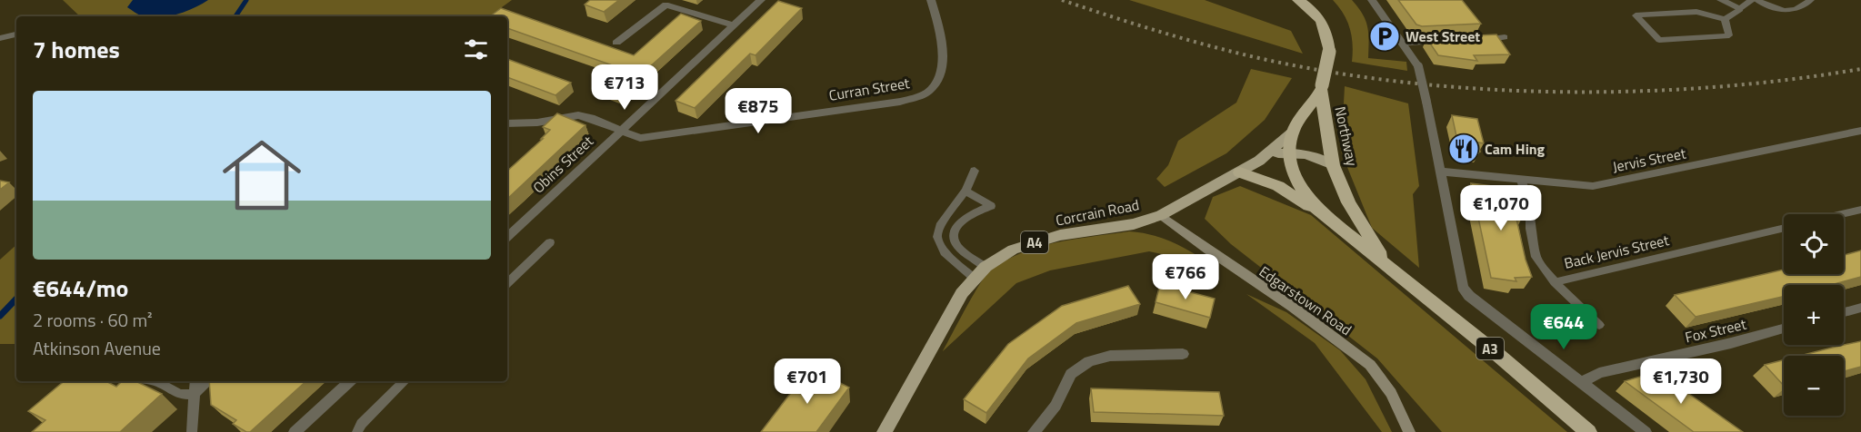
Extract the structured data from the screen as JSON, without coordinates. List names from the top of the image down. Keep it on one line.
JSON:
{"streets":{"highway":["Northway","A3"],"main road":["Corcrain Road","A4","Edgarstown Road"],"street":["Curran Street","Jervis Street","Obins Street","Fox Street"],"lane":["Back Jervis Street"]},"crossings":[["Curran Street","Obins Street"],["Northway","Corcrain Road"],["Jervis Street","Back Jervis Street"],["Corcrain Road","Edgarstown Road"]],"places":{"parking":["West Street"],"restaurant":["Cam Hing"]},"page":{"heading":"7 homes","price":["€713","€875","€1,070","€766","€644","€701","€1,730"],"list":[{"name":"€644/mo","note":"2 rooms · 60 m² · Atkinson Avenue"}],"map_buttons":["+","−"]}}
